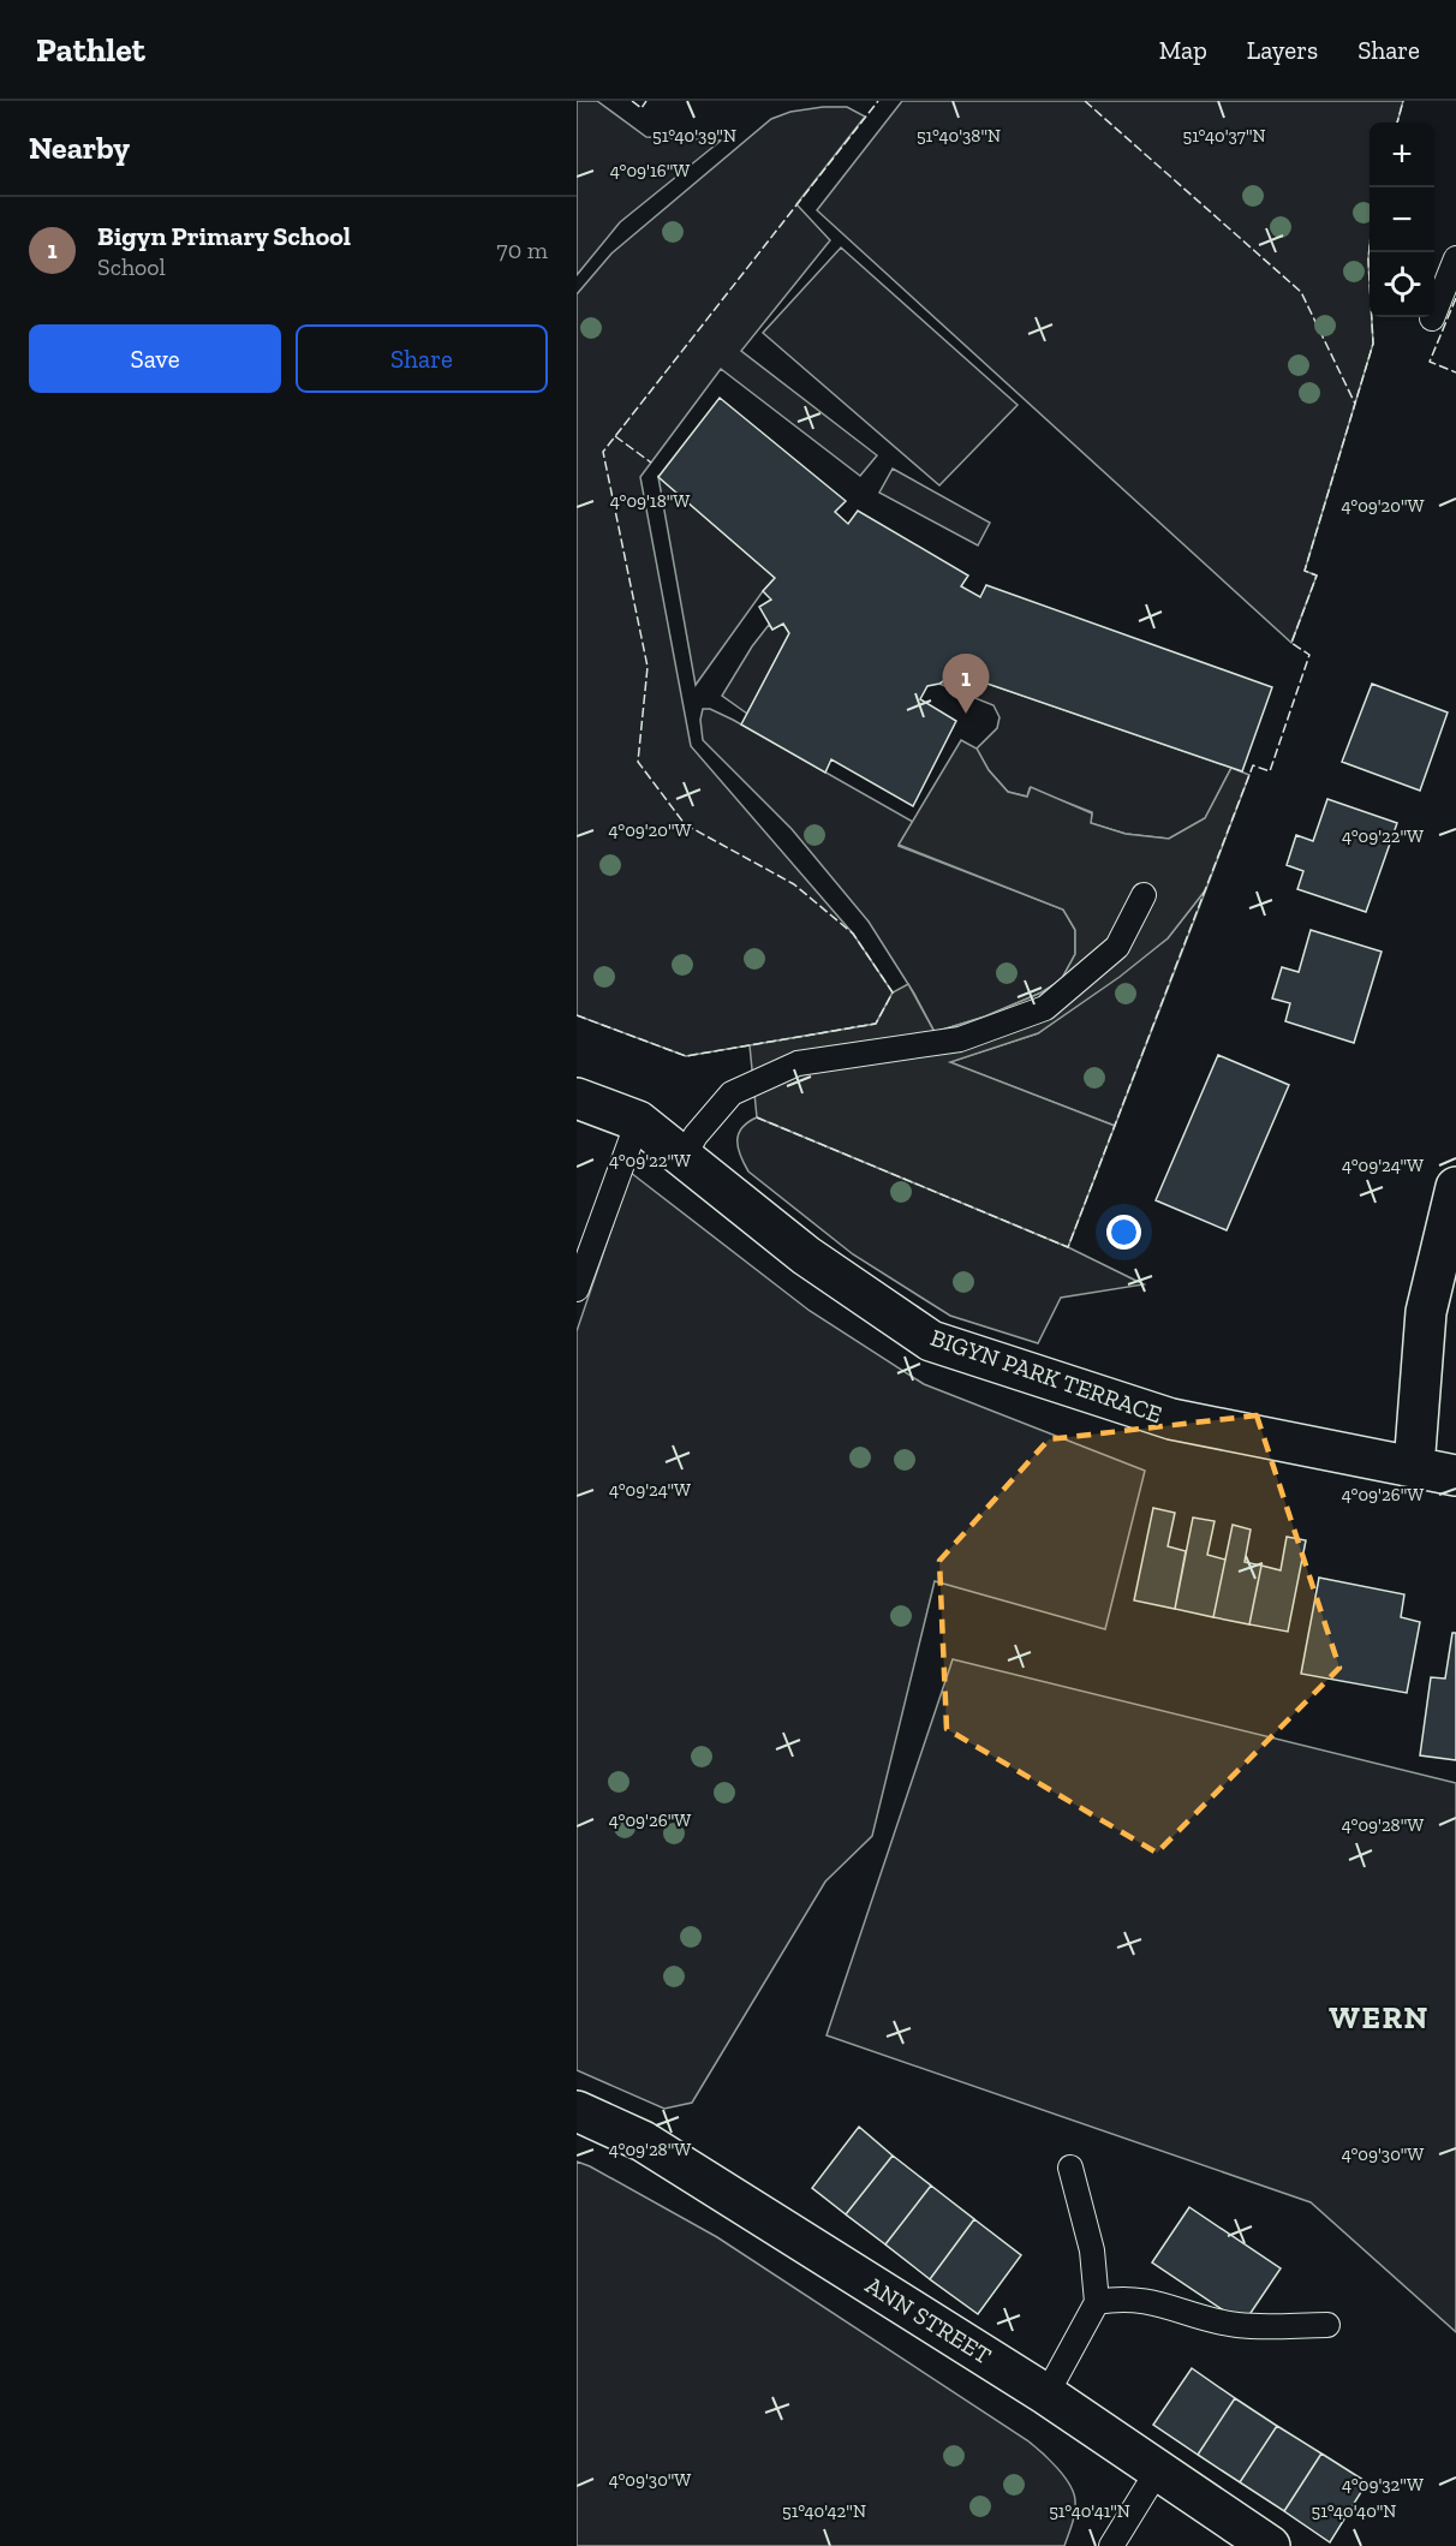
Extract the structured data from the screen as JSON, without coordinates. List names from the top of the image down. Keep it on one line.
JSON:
{"streets":{"street":["BIGYN PARK TERRACE","ANN STREET"]},"districts":["WERN"],"page":{"header":"Pathlet","nav":["Map","Layers","Share"],"heading":"Nearby","map_buttons":["+","−"],"list":[{"mark":"1","name":"Bigyn Primary School","note":"School","value":"70 m"}],"buttons":["Save","Share"],"pins":"1"},"coordinates":["51°40'39\"N","51°40'38\"N","51°40'37\"N","4°09'16\"W","4°09'18\"W","4°09'20\"W","4°09'22\"W","4°09'24\"W","4°09'26\"W","4°09'28\"W","4°09'30\"W","4°09'32\"W","51°40'42\"N","51°40'41\"N","51°40'40\"N"]}
